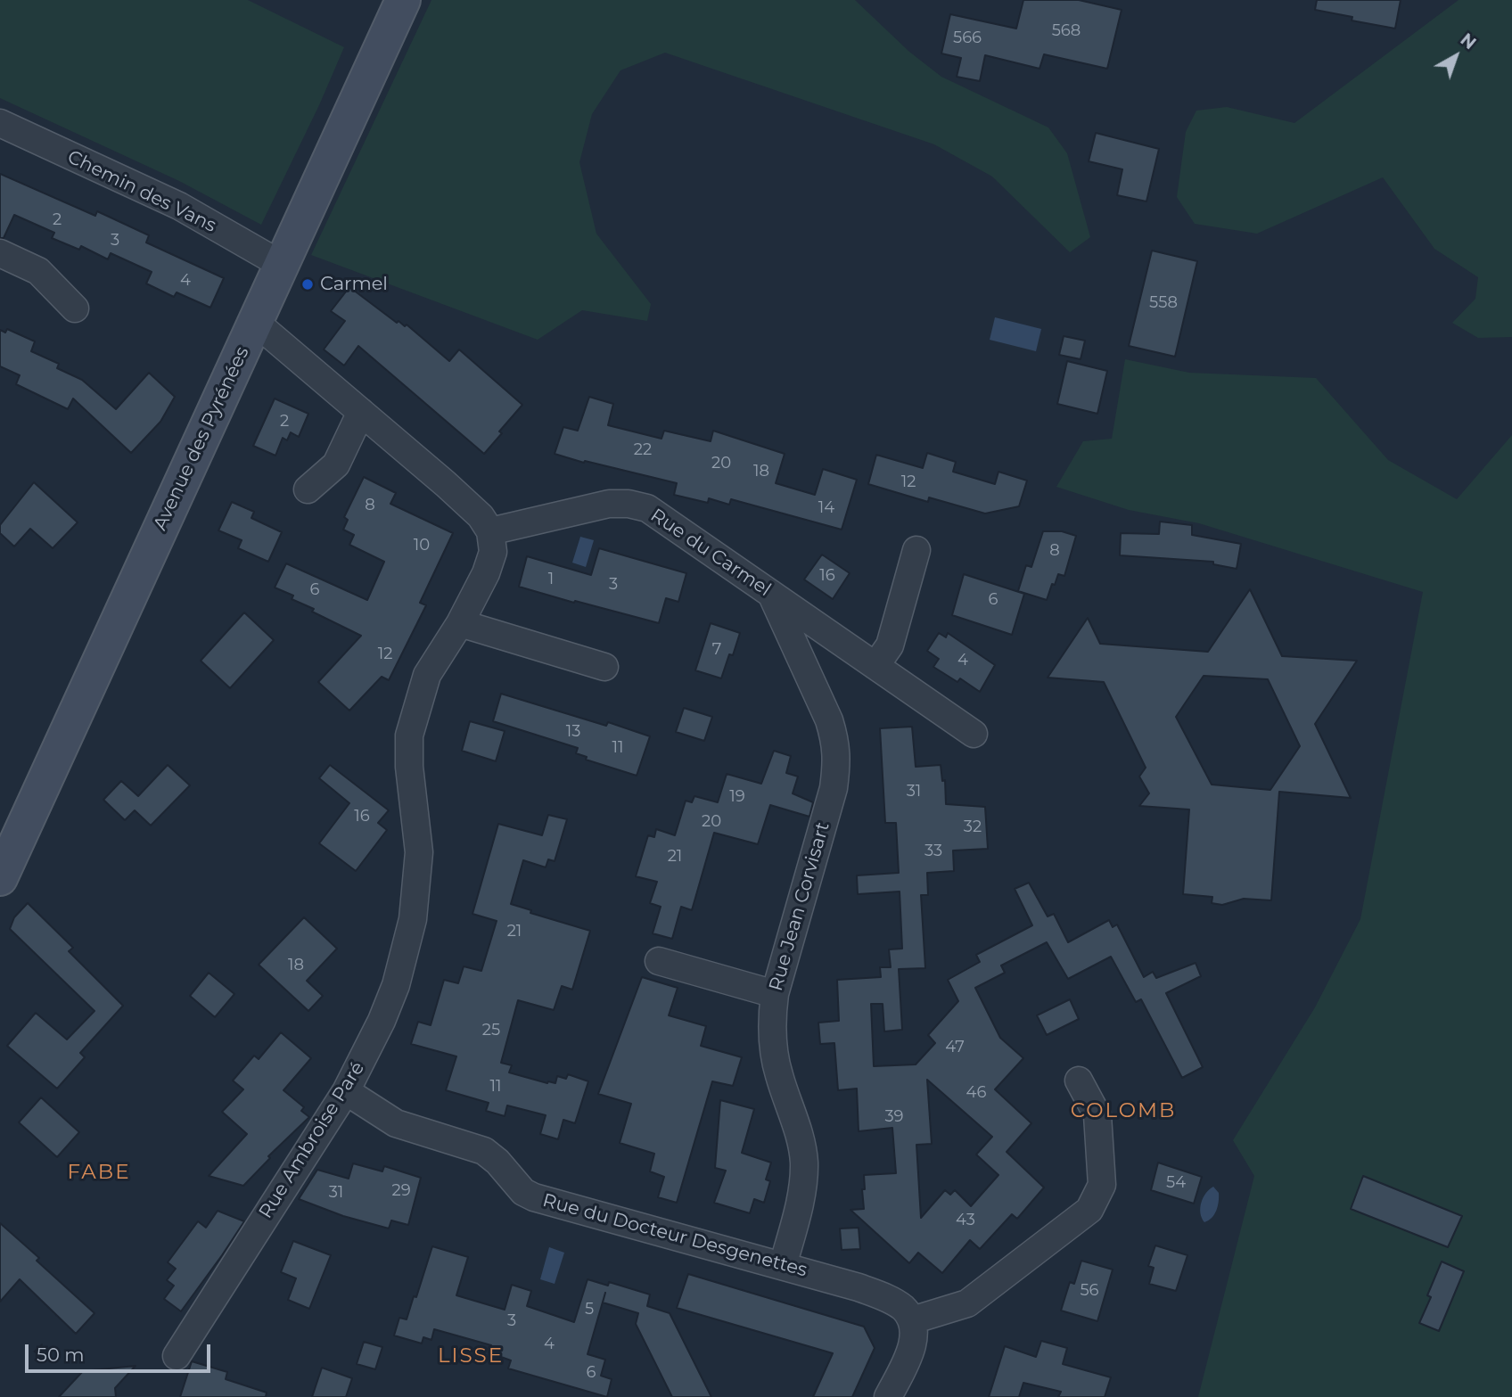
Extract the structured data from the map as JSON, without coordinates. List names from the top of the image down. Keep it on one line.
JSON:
{"streets":{"main road":["Avenue des Pyrénées"],"street":["Chemin des Vans","Rue du Carmel","Rue Jean Corvisart","Rue Ambroise Paré","Rue du Docteur Desgenettes"]},"crossings":[["Chemin des Vans","Avenue des Pyrénées"],["Rue du Carmel","Rue Jean Corvisart"],["Rue du Carmel","Rue Ambroise Paré"],["Rue Jean Corvisart","Rue du Docteur Desgenettes"],["Rue Ambroise Paré","Rue du Docteur Desgenettes"]],"districts":["COLOMB","FABE","LISSE"],"places":["Carmel"],"house_numbers":["568","566","2","3","4","558","2","22","20","18","12","8","14","10","8","16","1","3","6","6","7","12","4","13","11","31","19","16","20","32","33","21","21","18","25","47","11","46","39","54","29","31","43","56","5","3","4","6"],"scale_bar":"50 m","north":"top right"}
